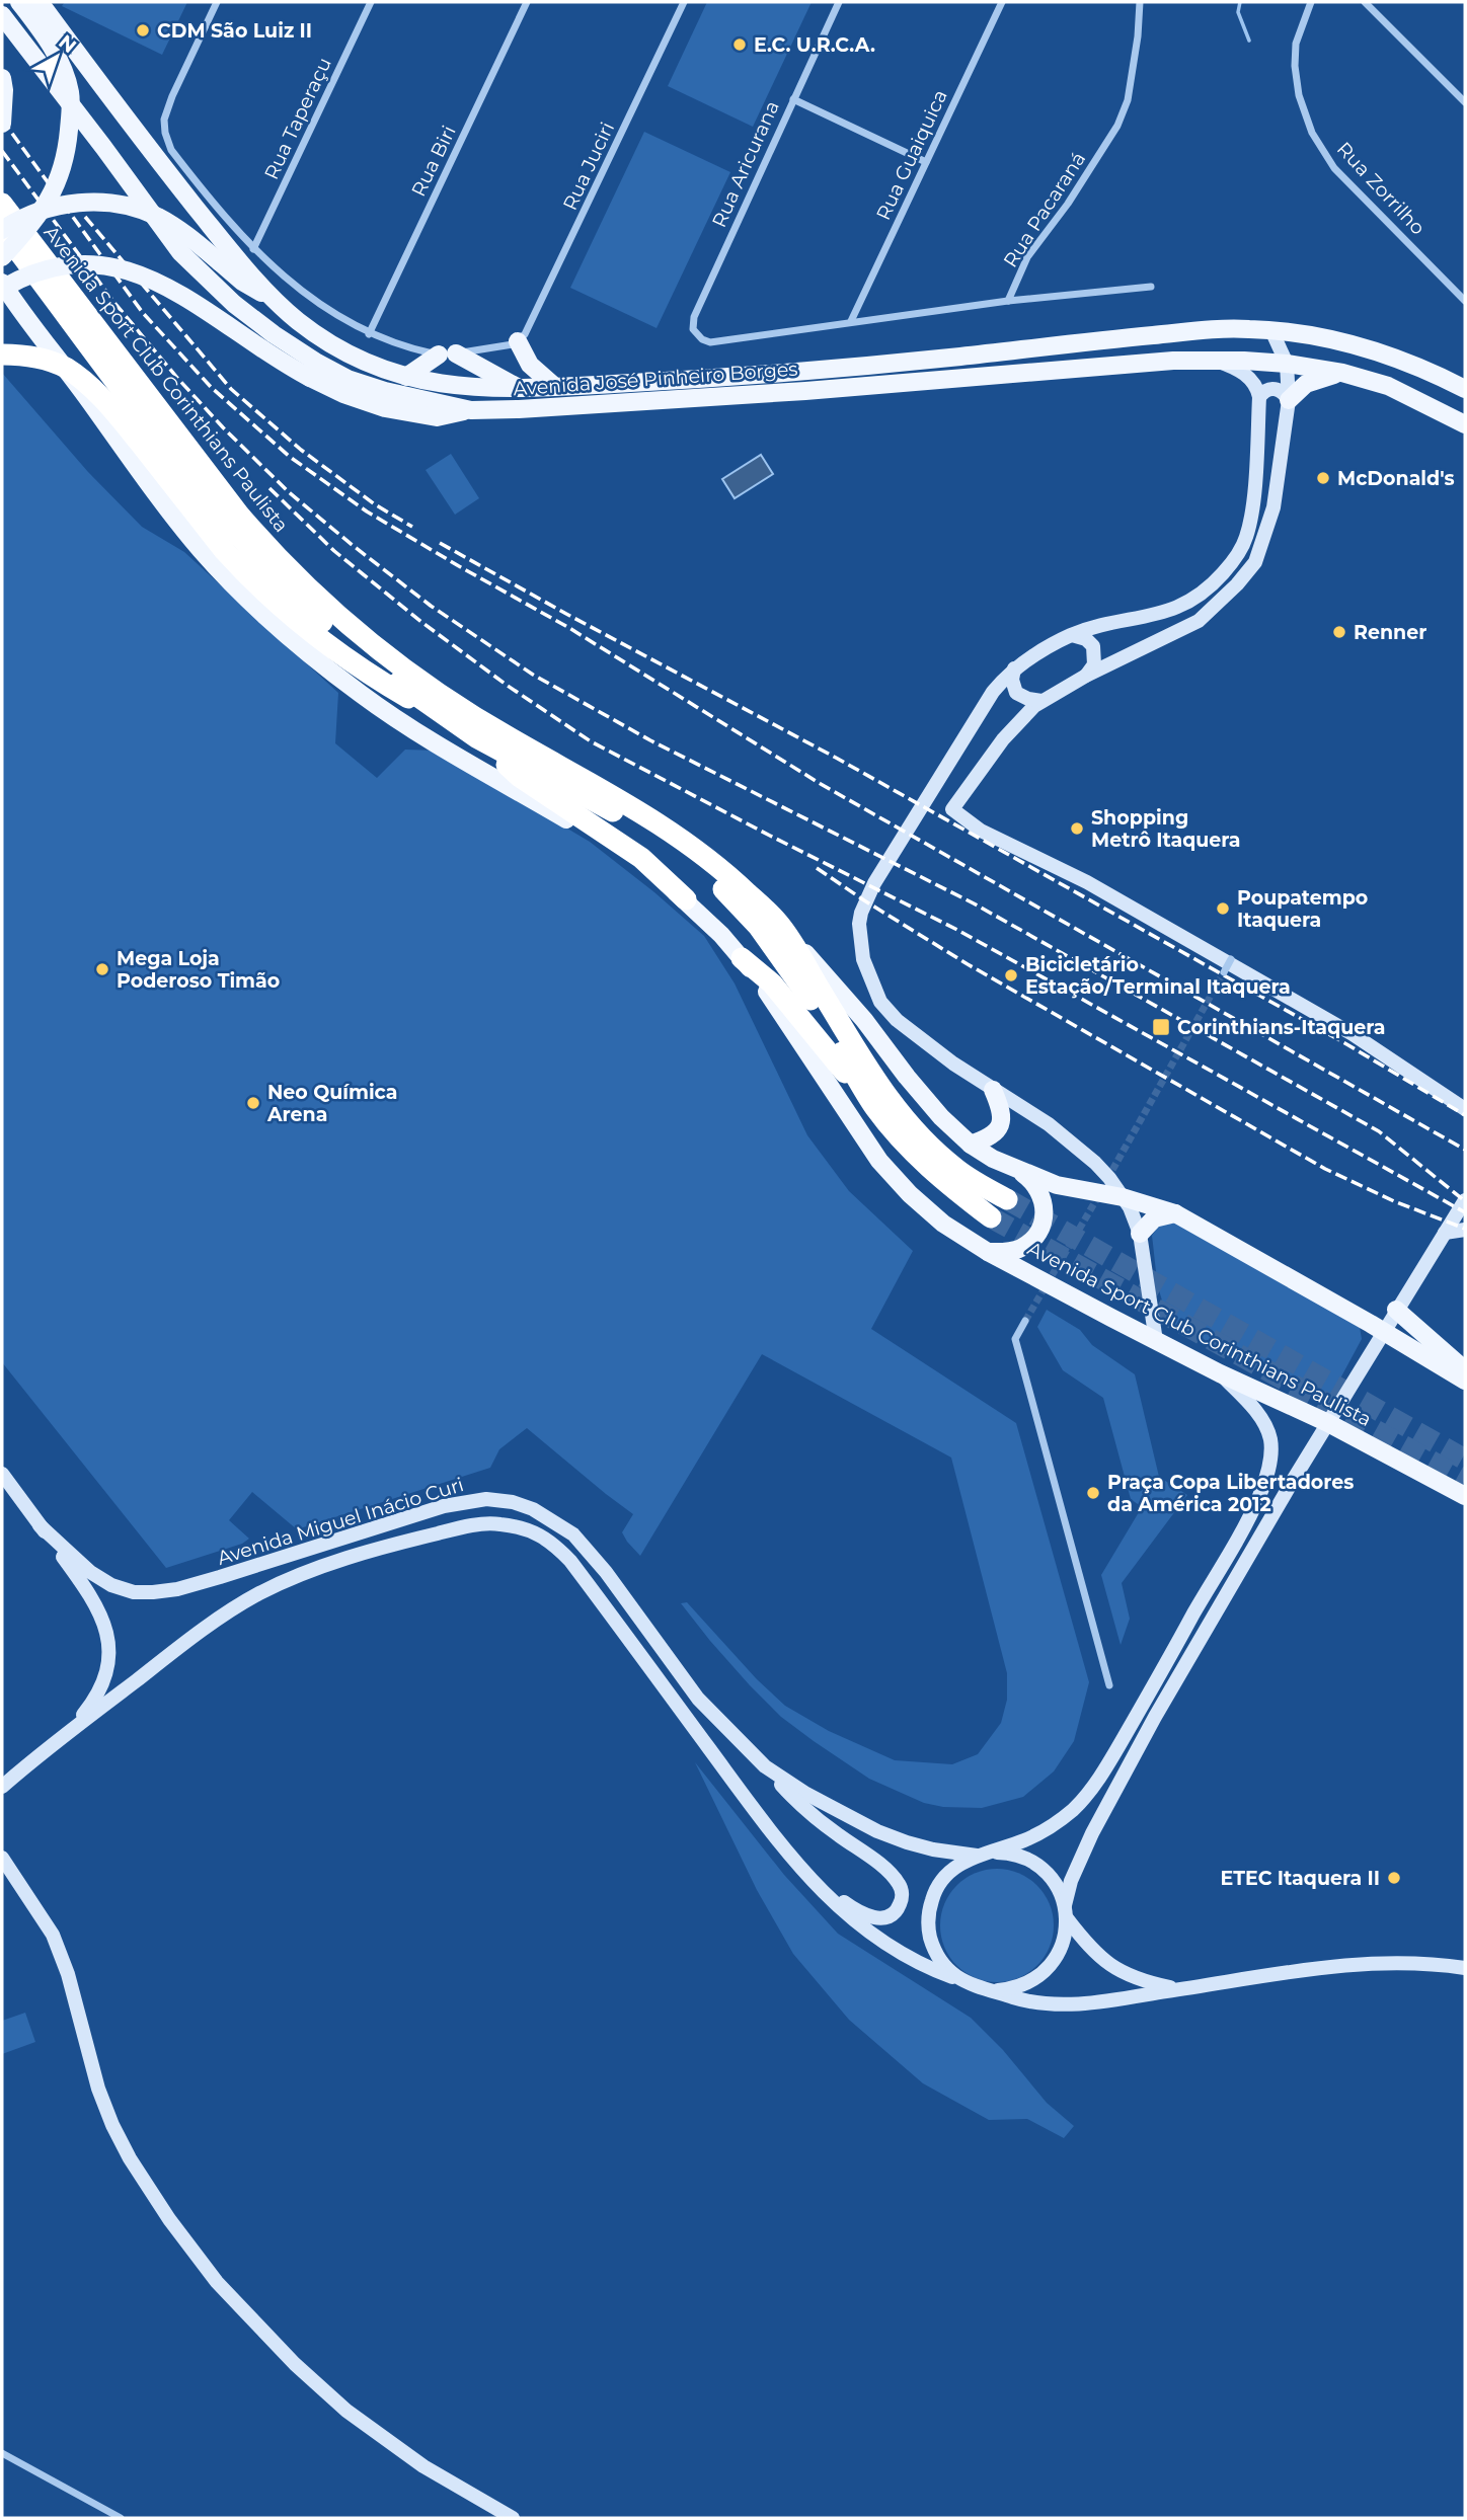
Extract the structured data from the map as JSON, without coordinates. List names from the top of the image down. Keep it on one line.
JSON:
{"streets":{"highway":["Avenida Sport Club Corinthians Paulista"],"main road":["Avenida José Pinheiro Borges"],"street":["Rua Taperaçu","Rua Guaiquica","Rua Biri","Rua Aricurana","Rua Juciri","Rua Zorrilho","Rua Pacaraná","Avenida Miguel Inácio Curi"]},"crossings":[["Rua Guaiquica","Rua Aricurana"]],"places":{"other":["CDM São Luiz II","E.C. U.R.C.A.","McDonald's","Renner","Shopping Metrô Itaquera","Poupatempo Itaquera","Mega Loja Poderoso Timão","Bicicletário Estação/Terminal Itaquera","Neo Química Arena","Praça Copa Libertadores da América 2012","ETEC Itaquera II"],"transit":["Corinthians-Itaquera"]},"north":"top right"}
